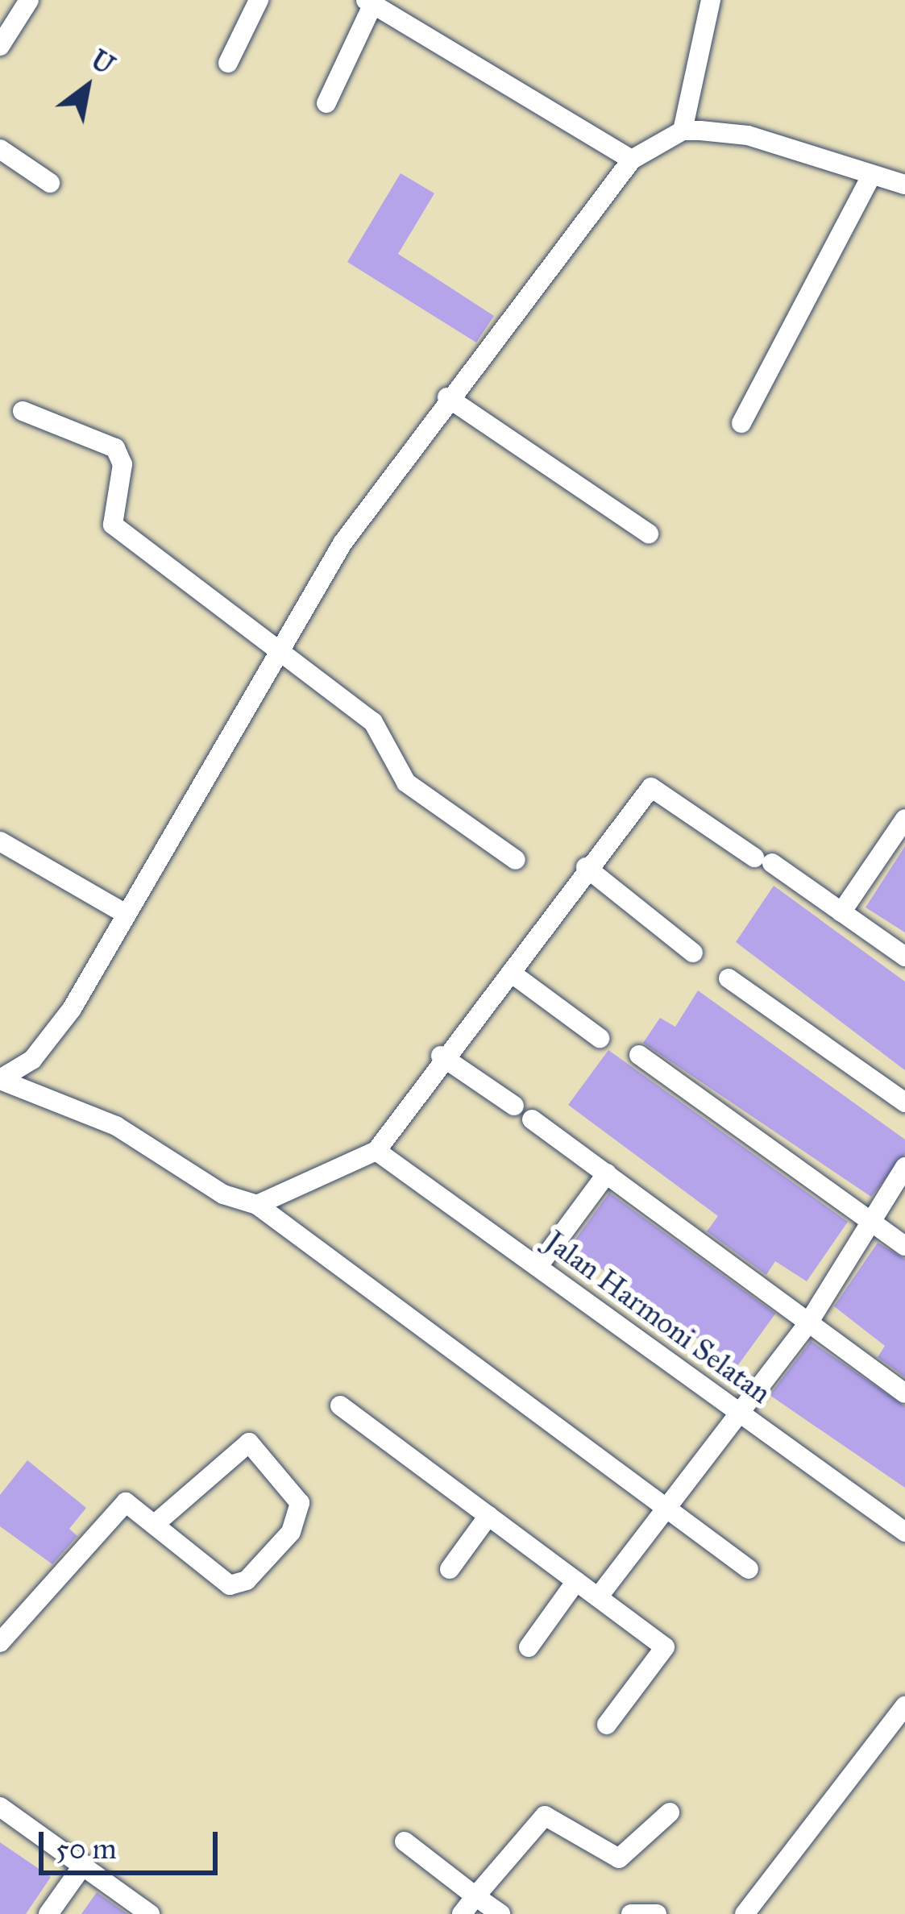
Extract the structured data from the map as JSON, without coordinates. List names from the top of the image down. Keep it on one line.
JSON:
{"streets":{"street":["Jalan Harmoni Selatan"]},"scale_bar":"50 m","north":"top right"}
